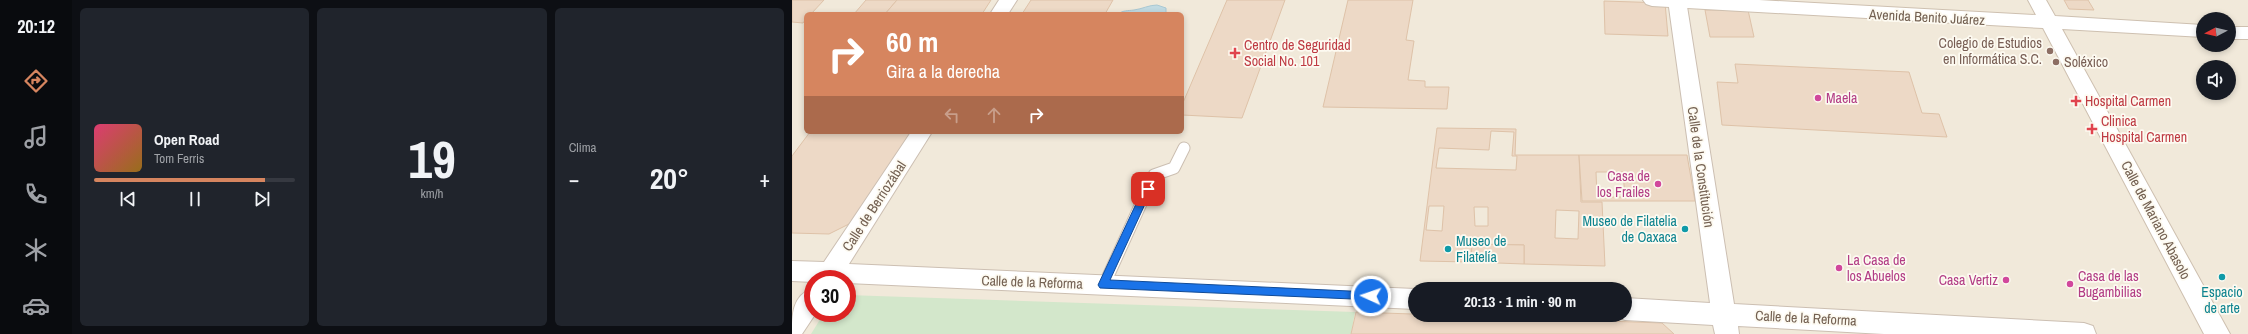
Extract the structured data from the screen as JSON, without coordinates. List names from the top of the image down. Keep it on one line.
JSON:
{"streets":{"main road":["Avenida Benito Juárez","Calle de Mariano Abasolo"],"street":["Calle de la Constitución","Calle de Berriozábal","Calle de la Reforma"]},"crossings":[["Avenida Benito Juárez","Calle de la Constitución"],["Avenida Benito Juárez","Calle de Mariano Abasolo"],["Calle de la Constitución","Calle de la Reforma"]],"places":{"other":["Colegio de Estudios en Informática S.C.","Soléxico","Maela","Casa de los Frailes","Museo de Filatelia de Oaxaca","Museo de Filatelía","La Casa de los Abuelos","Espacio de arte","Casa Vertiz","Casa de las Bugambilias"],"health":["Centro de Seguridad Social No. 101","Hospital Carmen","Clinica Hospital Carmen"]},"north":"left","page":{"tabs":"20:12","tile":[["19","km/h"],"Clima"],"turn":["60 m","Gira a la derecha"],"song":["Open Road","Tom Ferris"],"heat":["−","20°","+"],"limit":"30","trip":"20:13 · 1 min · 90 m"}}
